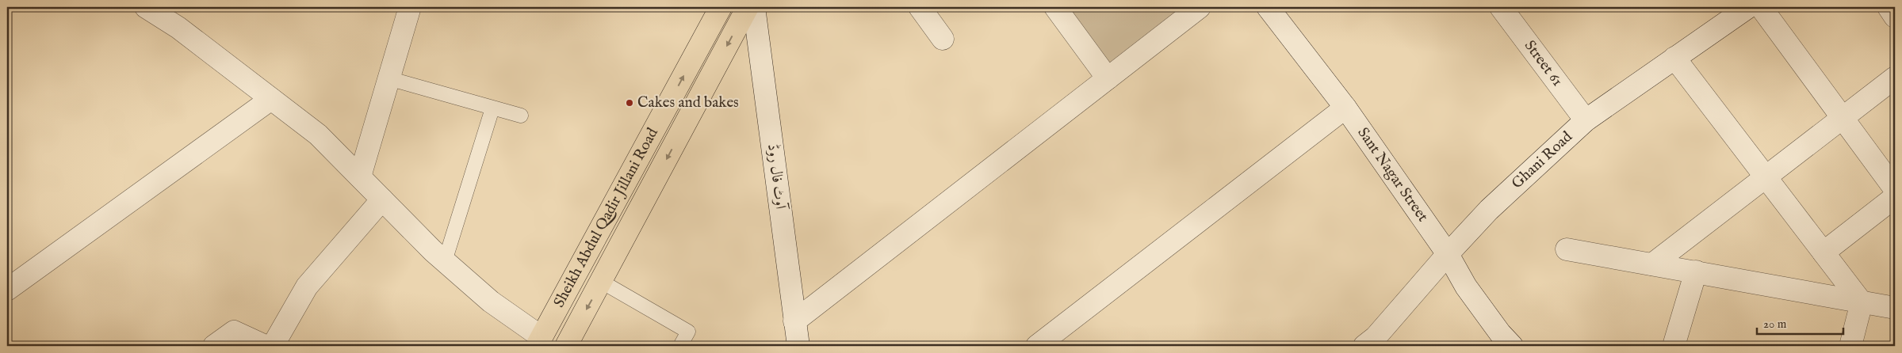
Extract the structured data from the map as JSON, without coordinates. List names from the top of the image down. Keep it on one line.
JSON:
{"streets":{"main road":["Sheikh Abdul Qadir Jillani Road"],"street":["Street 61","Ghani Road","Sant Nagar Street","آوٹ فال روڈ"]},"crossings":[["Street 61","Ghani Road"],["Ghani Road","Sant Nagar Street"]],"places":["Cakes and bakes"],"scale_bar":"20 m"}
